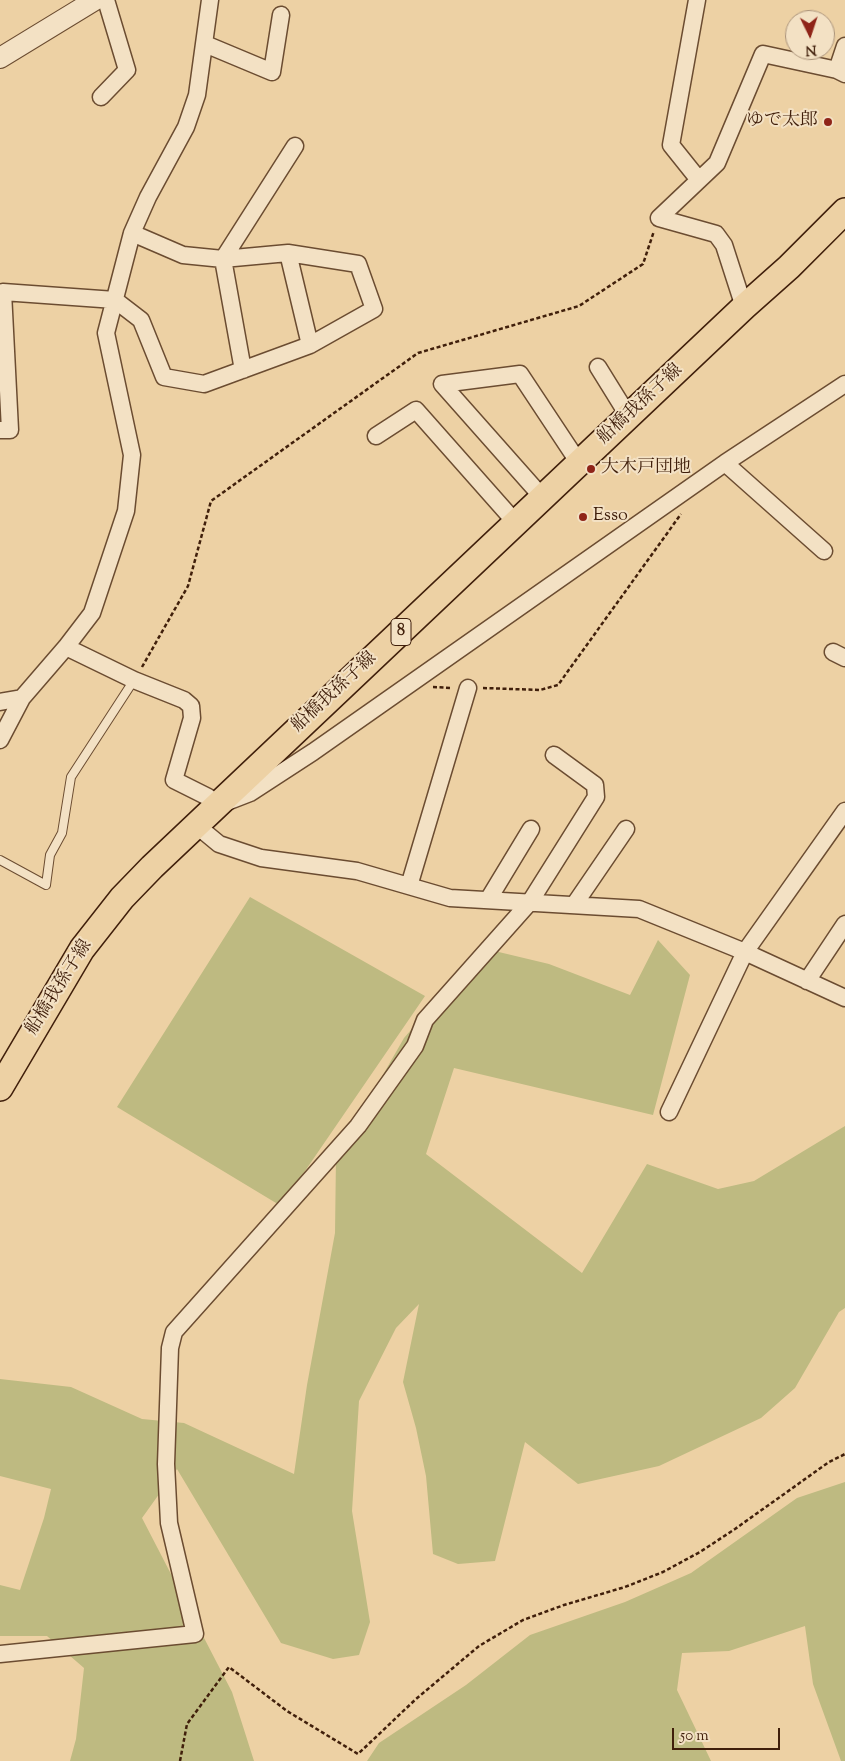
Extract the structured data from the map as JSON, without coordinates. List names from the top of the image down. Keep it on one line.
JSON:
{"streets":{"main road":["船橋我孫子線","8"]},"places":["ゆで太郎","大木戸団地","Esso"],"scale_bar":"50 m","north":"bottom"}
